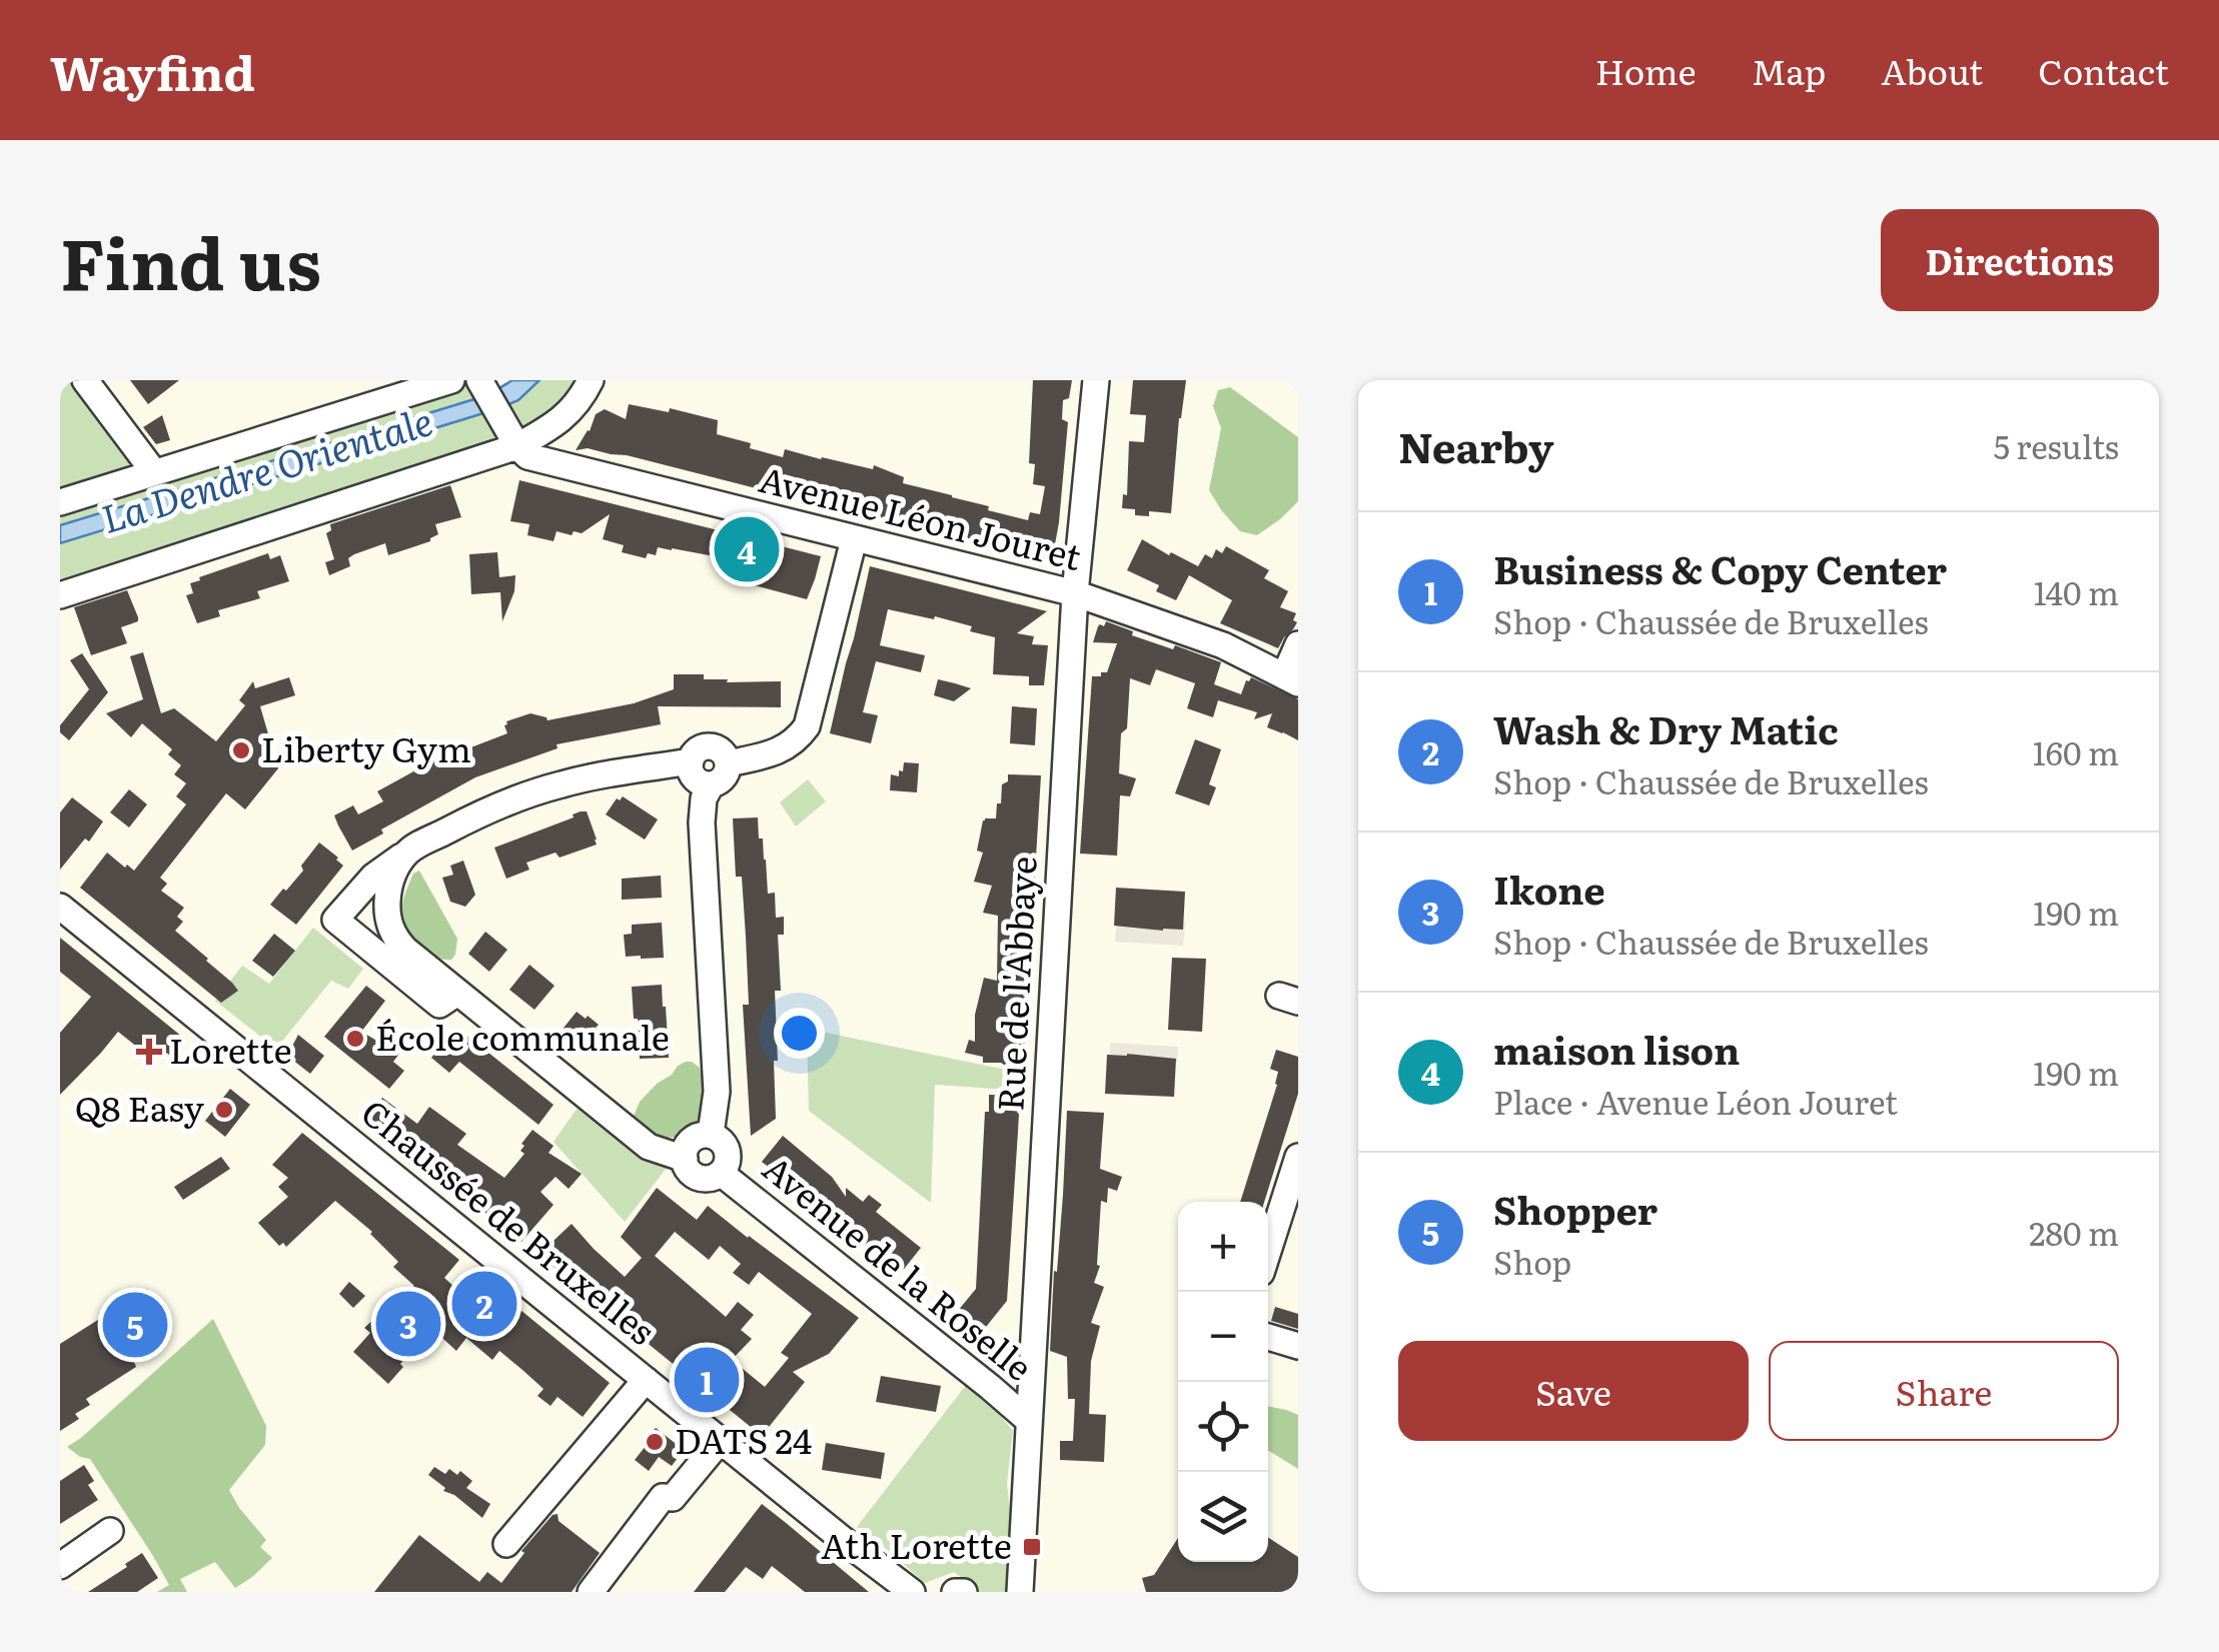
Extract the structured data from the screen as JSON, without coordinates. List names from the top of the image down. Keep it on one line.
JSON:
{"streets":{"street":["Avenue Léon Jouret","Rue de l'Abbaye","Chaussée de Bruxelles","Avenue de la Roselle"]},"crossings":[["Avenue Léon Jouret","Rue de l'Abbaye"],["Rue de l'Abbaye","Avenue de la Roselle"]],"water":["La Dendre Orientale"],"places":{"other":["Liberty Gym","École communale","Q8 Easy","DATS 24"],"health":["Lorette"],"transit":["Ath Lorette"]},"page":{"header":"Wayfind","nav":["Home","Map","About","Contact"],"title":"Find us","buttons":["Directions",["Save","Share"]],"heading":["Nearby","5 results"],"list":[{"mark":"1","name":"Business & Copy Center","note":"Shop · Chaussée de Bruxelles","value":"140 m"},{"mark":"2","name":"Wash & Dry Matic","note":"Shop · Chaussée de Bruxelles","value":"160 m"},{"mark":"3","name":"Ikone","note":"Shop · Chaussée de Bruxelles","value":"190 m"},{"mark":"4","name":"maison lison","note":"Place · Avenue Léon Jouret","value":"190 m"},{"mark":"5","name":"Shopper","note":"Shop","value":"280 m"}],"pins":["4","2","3","5","1"],"map_buttons":["+","−"]}}
